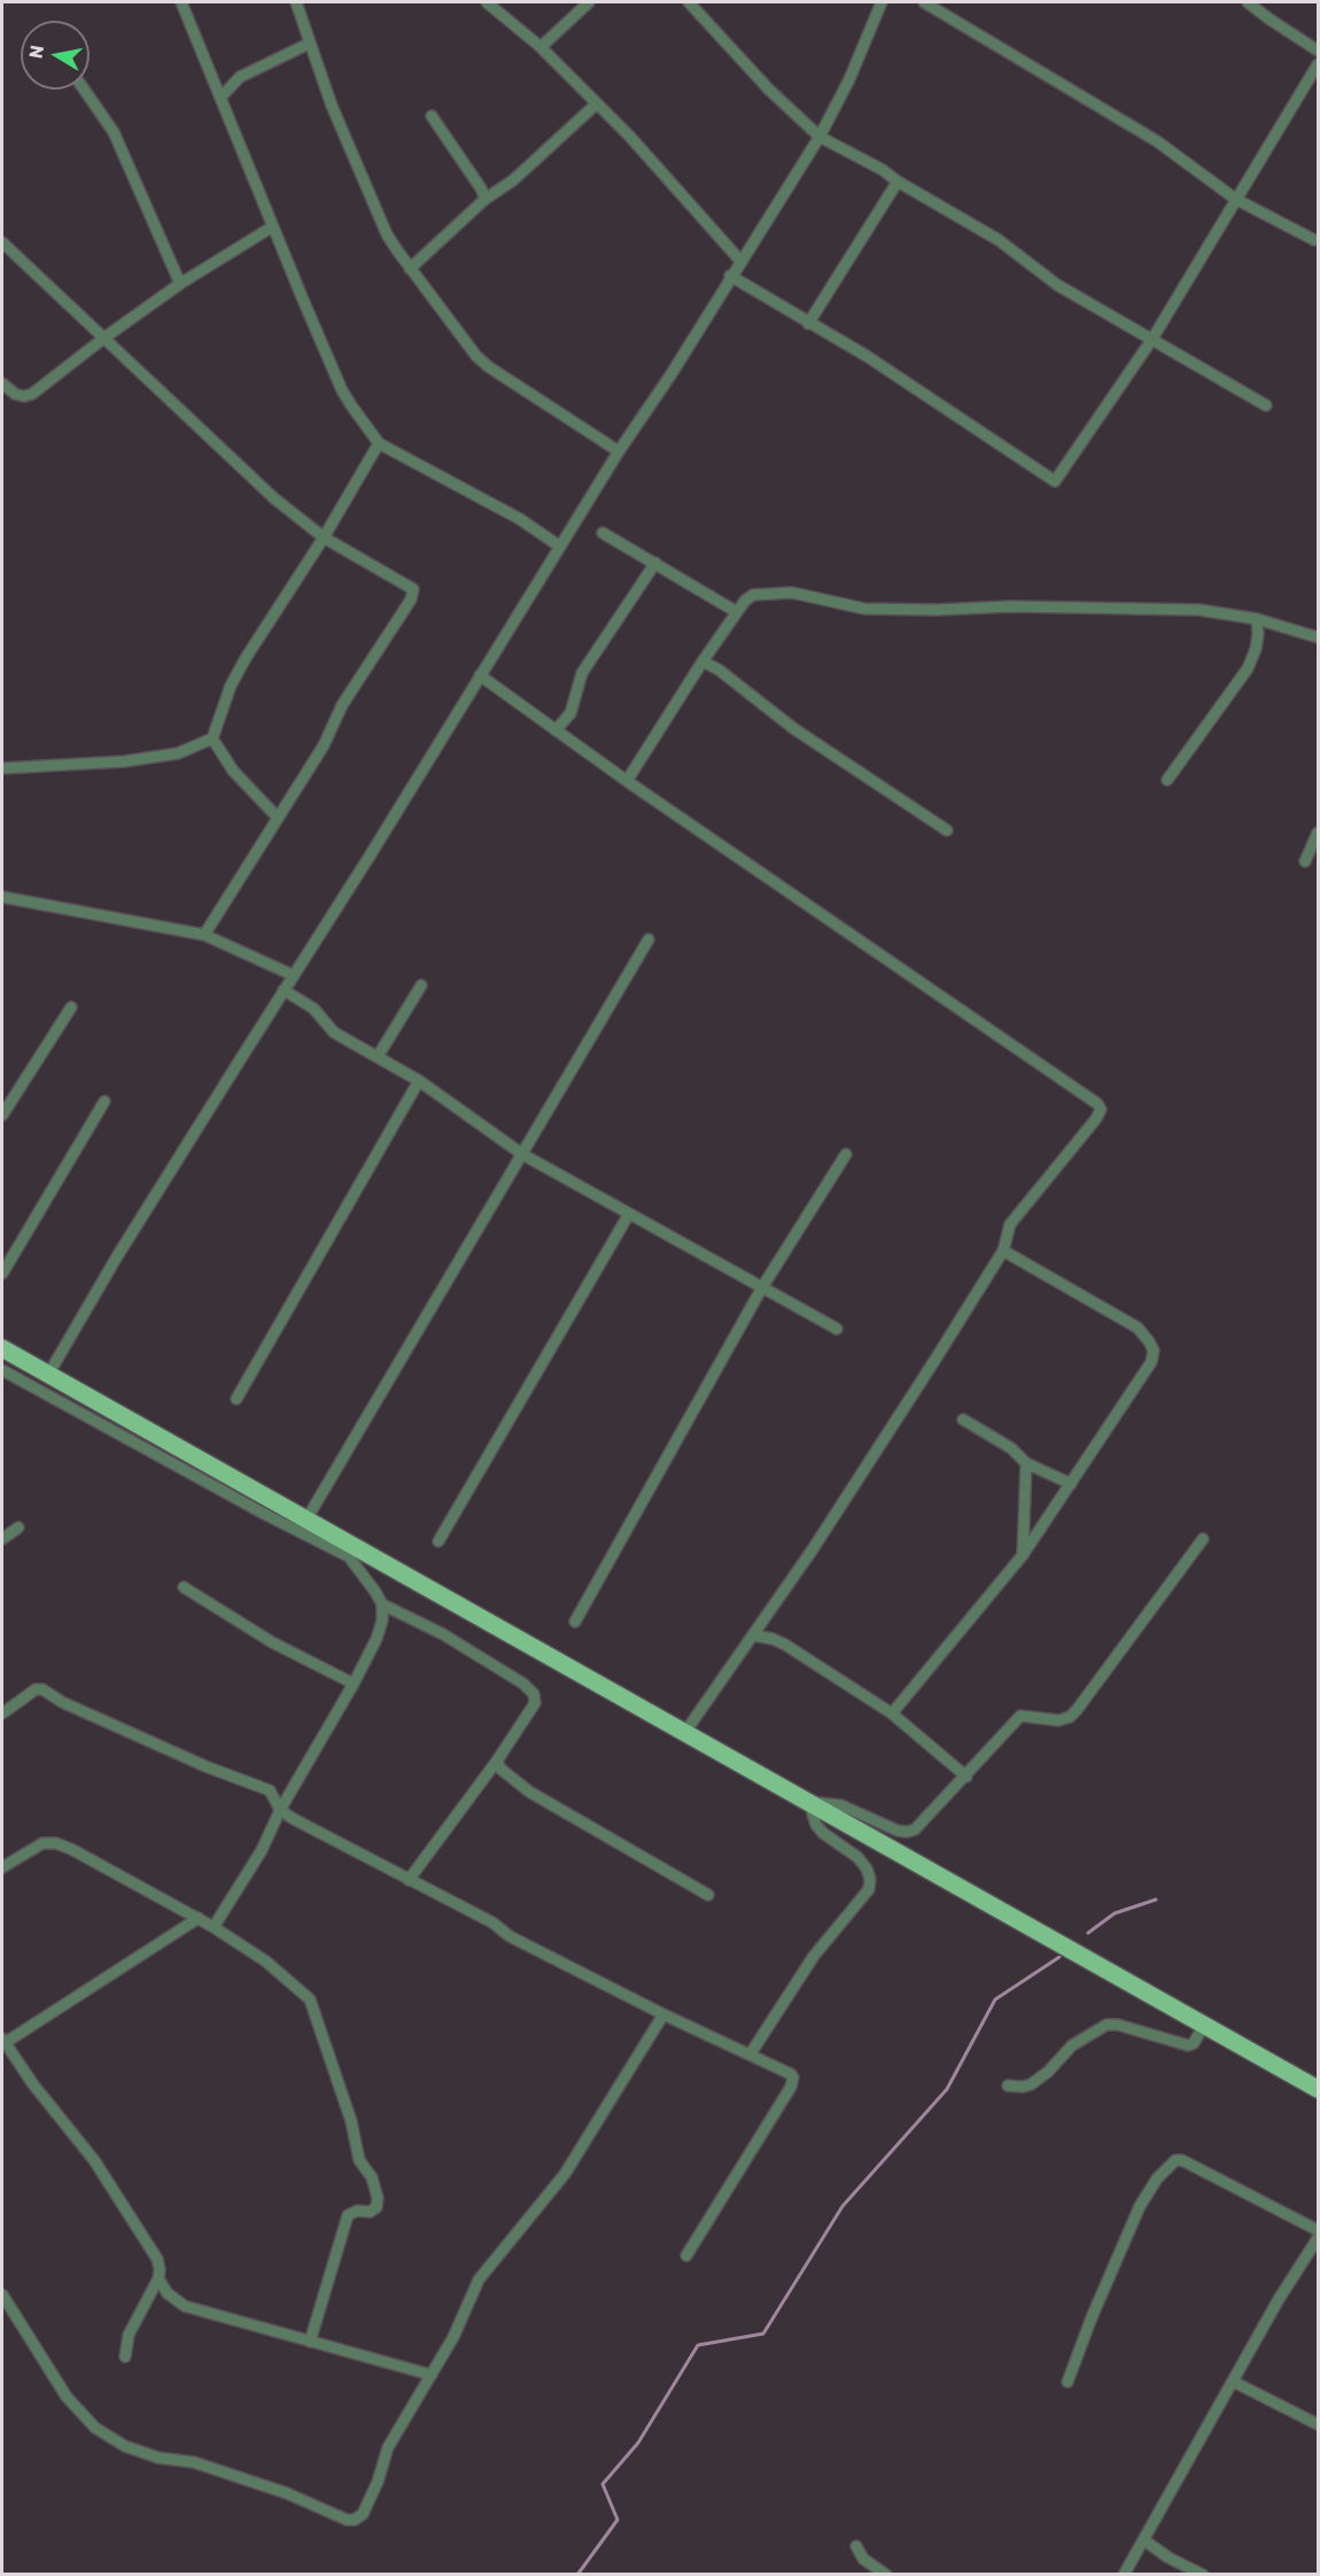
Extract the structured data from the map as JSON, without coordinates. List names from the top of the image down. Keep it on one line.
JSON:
{"north":"left"}
